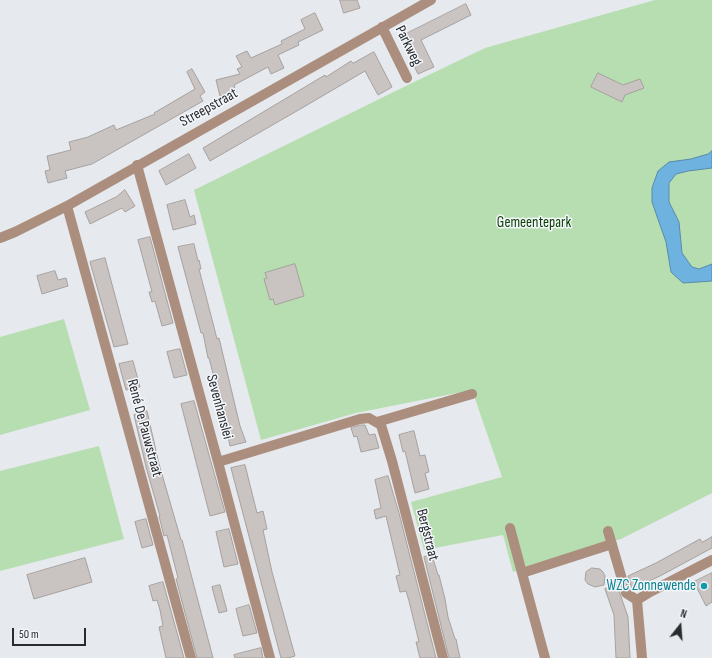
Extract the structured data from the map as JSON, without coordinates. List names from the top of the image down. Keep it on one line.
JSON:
{"streets":{"street":["Parkweg","Streepstraat","Sevenhanslei","René De Pauwstraat","Bergstraat"]},"crossings":[["Parkweg","Streepstraat"],["Streepstraat","Sevenhanslei"],["Streepstraat","René De Pauwstraat"]],"parks":["Gemeentepark"],"places":["WZC Zonnewende"],"scale_bar":"50 m","north":"top"}
